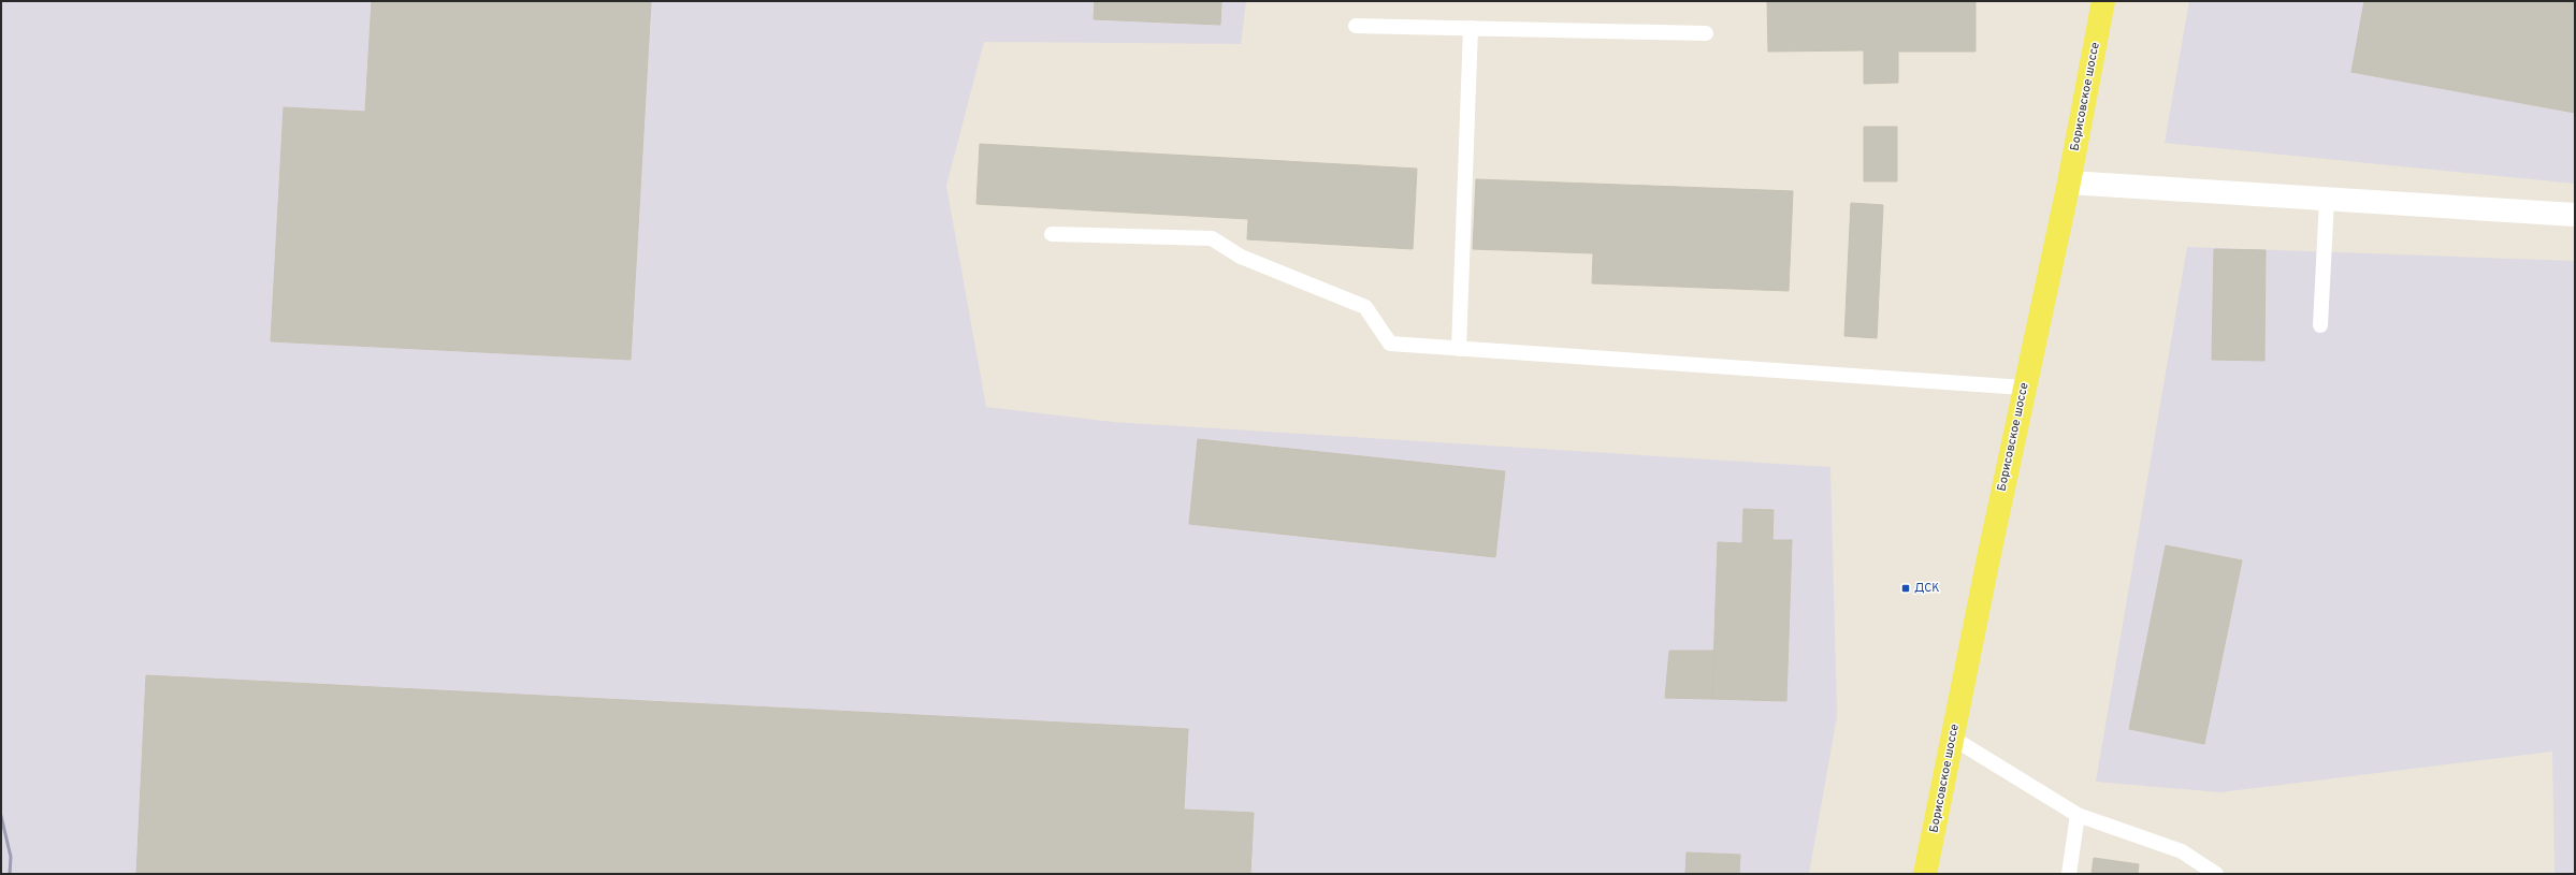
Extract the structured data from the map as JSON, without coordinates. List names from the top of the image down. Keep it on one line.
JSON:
{"streets":{"main road":["Борисовское шоссе"]},"places":{"transit":["ДСК"]}}
